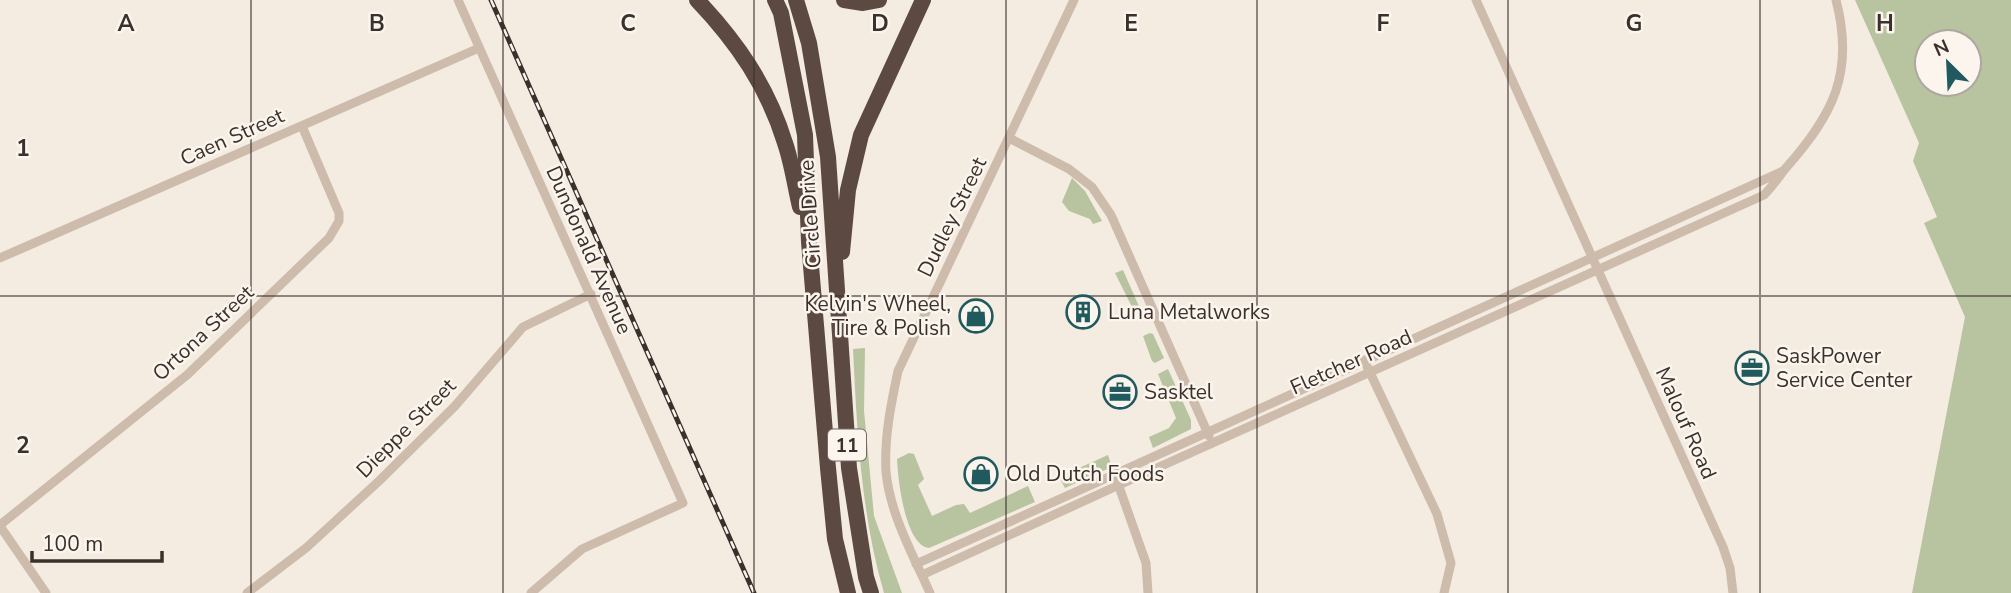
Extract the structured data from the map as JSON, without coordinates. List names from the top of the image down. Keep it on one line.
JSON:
{"streets":{"highway":["Circle Drive","11"],"street":["Caen Street","Dudley Street","Dundonald Avenue","Ortona Street","Fletcher Road","Malouf Road","Dieppe Street"]},"crossings":[["Caen Street","Dundonald Avenue"],["Caen Street","Ortona Street"],["Dudley Street","Fletcher Road"],["Dundonald Avenue","Dieppe Street"],["Fletcher Road","Malouf Road"]],"places":{"building":["Luna Metalworks"],"shop":["Kelvin's Wheel, Tire & Polish","Old Dutch Foods"],"office":["SaskPower Service Center","Sasktel"]},"scale_bar":"100 m","north":"top left","grid":{"columns":["A","B","C","D","E","F","G","H"],"rows":["1","2"]}}
